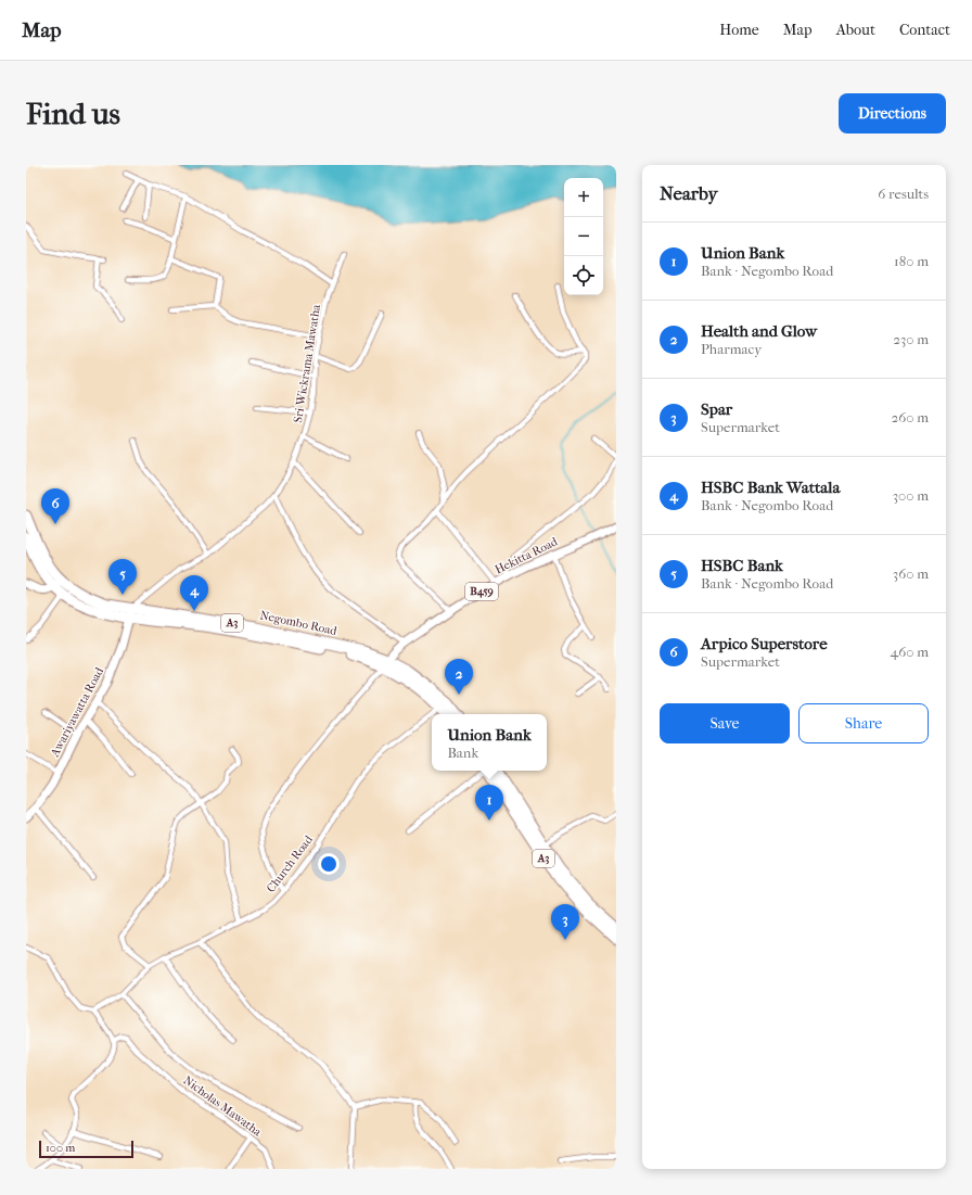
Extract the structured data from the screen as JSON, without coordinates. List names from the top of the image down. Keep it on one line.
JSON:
{"streets":{"highway":["A3","Negombo Road"],"main road":["Hekitta Road","B459","Awariyawatta Road"],"street":["Sri Wickrama Mawatha","Church Road","Nicholas Mawatha"]},"crossings":[["Sri Wickrama Mawatha","Negombo Road"],["Sri Wickrama Mawatha","Awariyawatta Road"],["Hekitta Road","Negombo Road"],["Negombo Road","Awariyawatta Road"],["Negombo Road","Church Road"]],"scale_bar":"100 m","page":{"header":"Map","nav":["Home","Map","About","Contact"],"buttons":["Directions",["Save","Share"]],"title":"Find us","heading":["Nearby","6 results"],"map_buttons":["+","−"],"list":[{"mark":"1","name":"Union Bank","note":"Bank · Negombo Road","value":"180 m"},{"mark":"2","name":"Health and Glow","note":"Pharmacy","value":"230 m"},{"mark":"3","name":"Spar","note":"Supermarket","value":"260 m"},{"mark":"4","name":"HSBC Bank Wattala","note":"Bank · Negombo Road","value":"300 m"},{"mark":"5","name":"HSBC Bank","note":"Bank · Negombo Road","value":"360 m"},{"mark":"6","name":"Arpico Superstore","note":"Supermarket","value":"460 m"}],"pins":["6","5","4","2","1","3"],"popup":["Union Bank","Bank"],"scale":"100 m"}}
